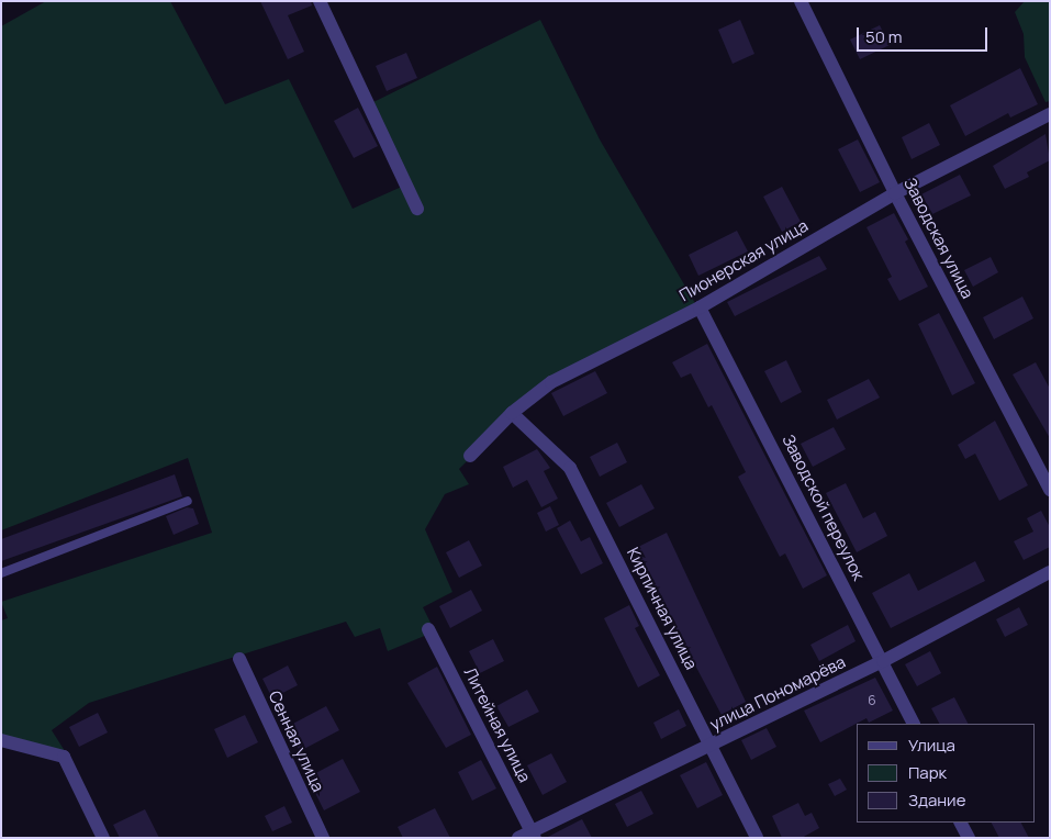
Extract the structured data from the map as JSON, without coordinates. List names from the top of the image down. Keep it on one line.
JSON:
{"streets":{"street":["Заводская улица","Пионерская улица","Заводской переулок","Кирпичная улица","улица Пономарёва","Литейная улица","Сенная улица"]},"crossings":[["Заводская улица","Пионерская улица"],["Пионерская улица","Заводской переулок"],["Пионерская улица","Кирпичная улица"],["Заводской переулок","улица Пономарёва"],["Кирпичная улица","улица Пономарёва"],["улица Пономарёва","Литейная улица"]],"house_numbers":["6"],"legend":["Улица","Парк","Здание"],"scale_bar":"50 m"}
